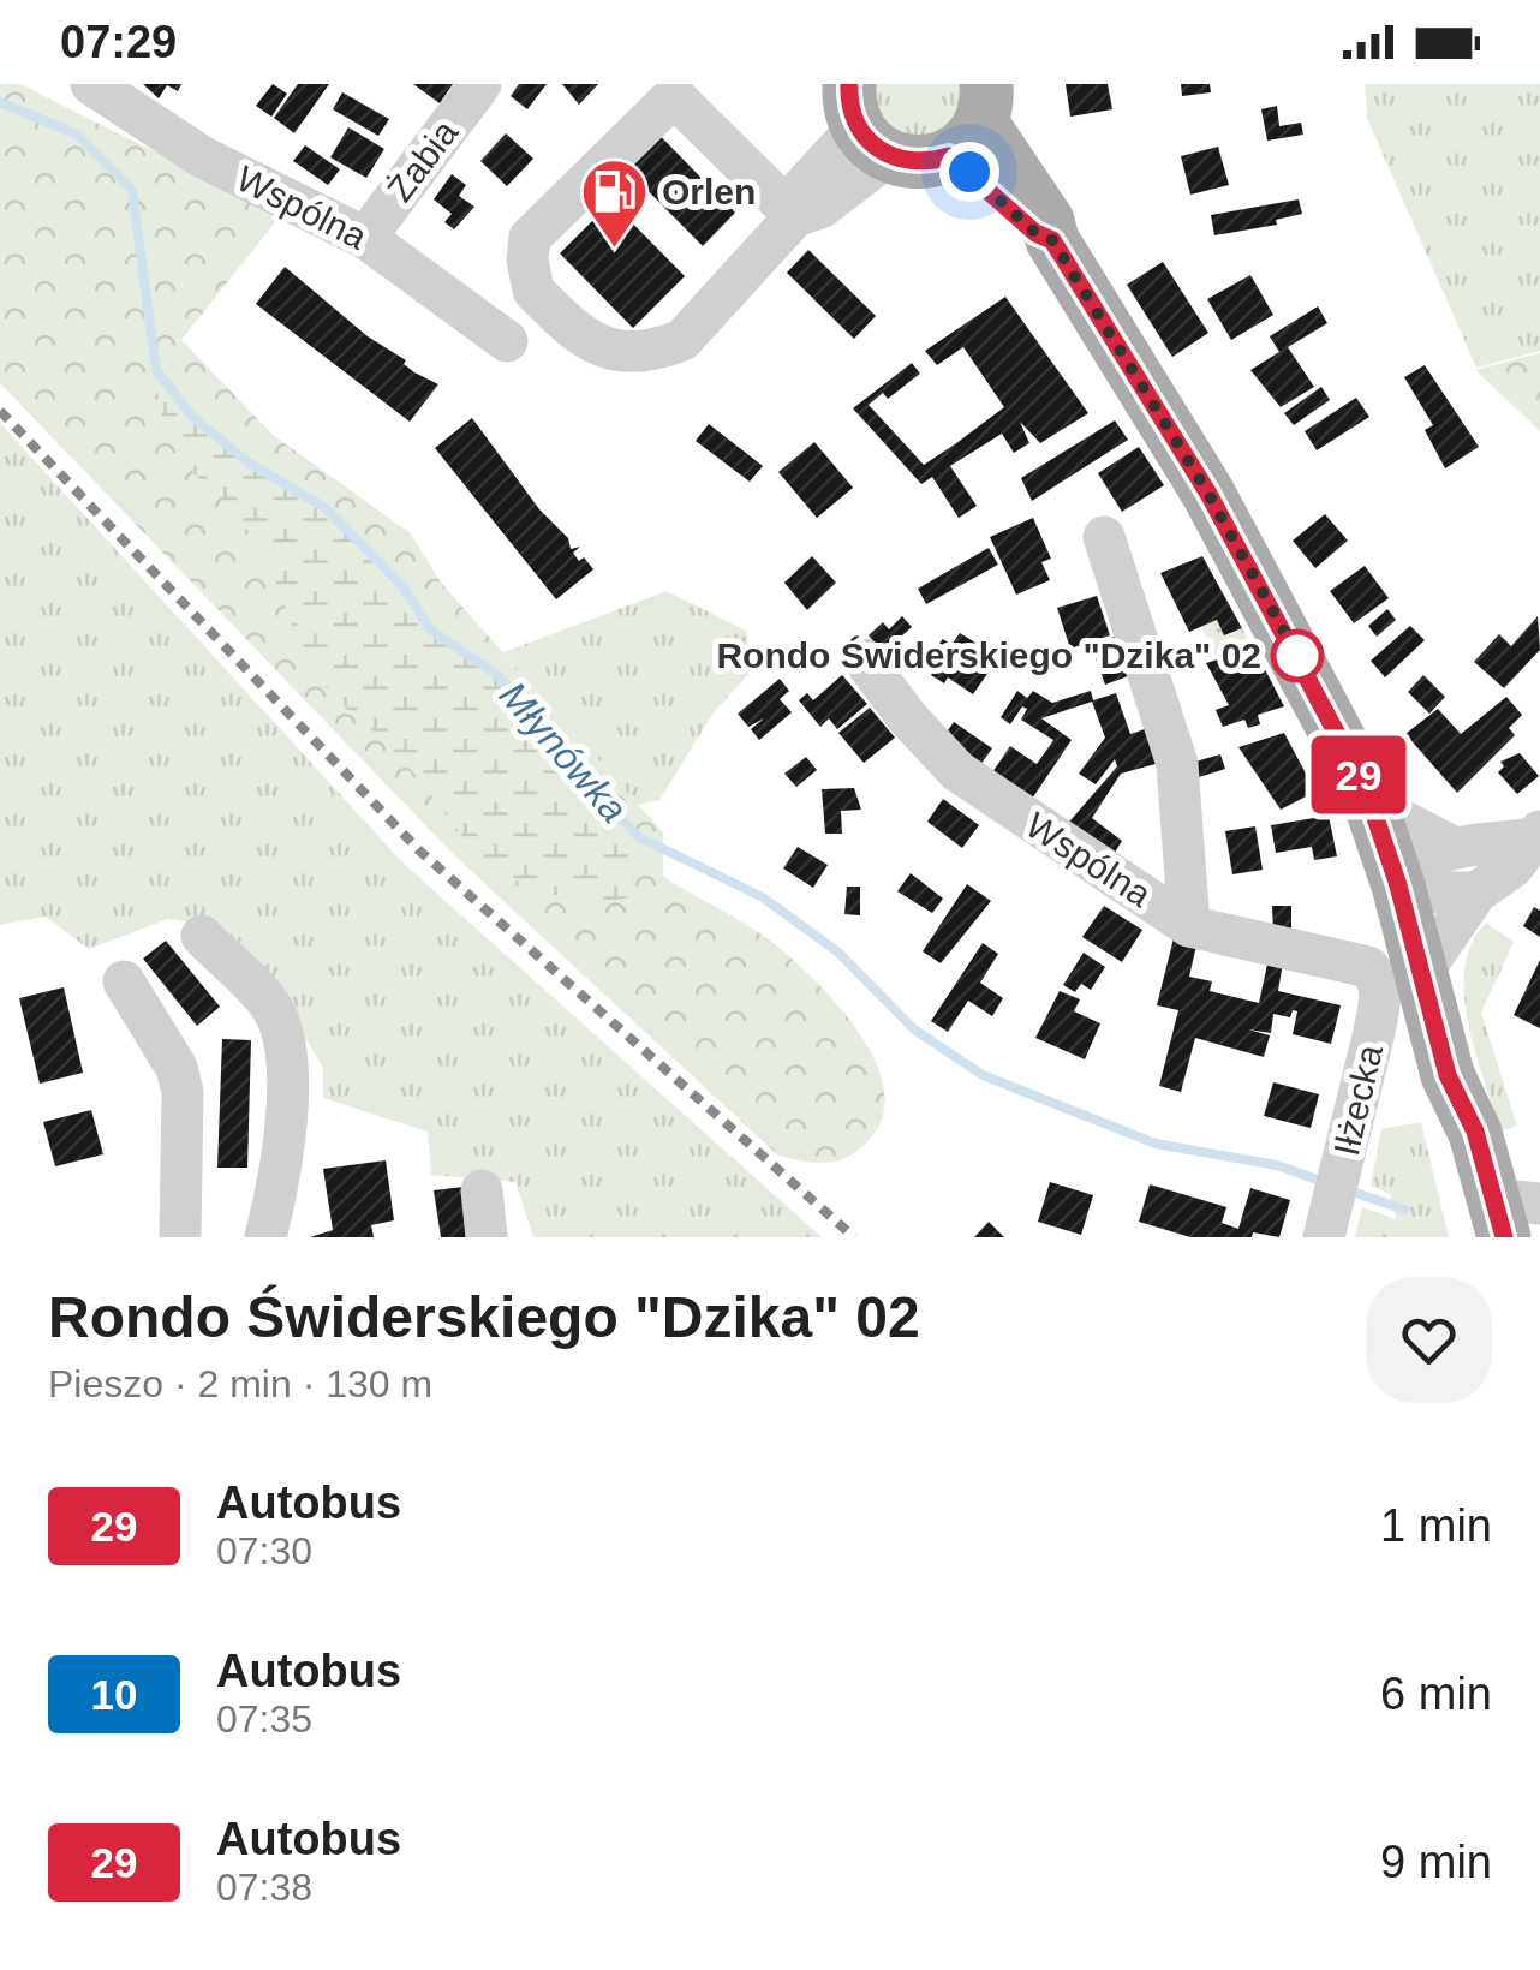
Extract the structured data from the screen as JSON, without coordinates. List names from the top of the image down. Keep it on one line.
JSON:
{"streets":{"main road":["Iłżecka"],"street":["Żabia","Wspólna"]},"crossings":[["Żabia","Wspólna"],["Wspólna","Iłżecka"]],"water":["Młynówka"],"places":{"fuel station":["Orlen"],"other":["Rondo Świderskiego \"Dzika\" 02"]},"lines":["bus line 29"],"page":{"status":"07:29","on_map":"29","heading":["Rondo Świderskiego \"Dzika\" 02","Pieszo · 2 min · 130 m"],"list":[{"mark":"29","name":"Autobus","note":"07:30","value":"1 min"},{"mark":"10","name":"Autobus","note":"07:35","value":"6 min"},{"mark":"29","name":"Autobus","note":"07:38","value":"9 min"}]}}
